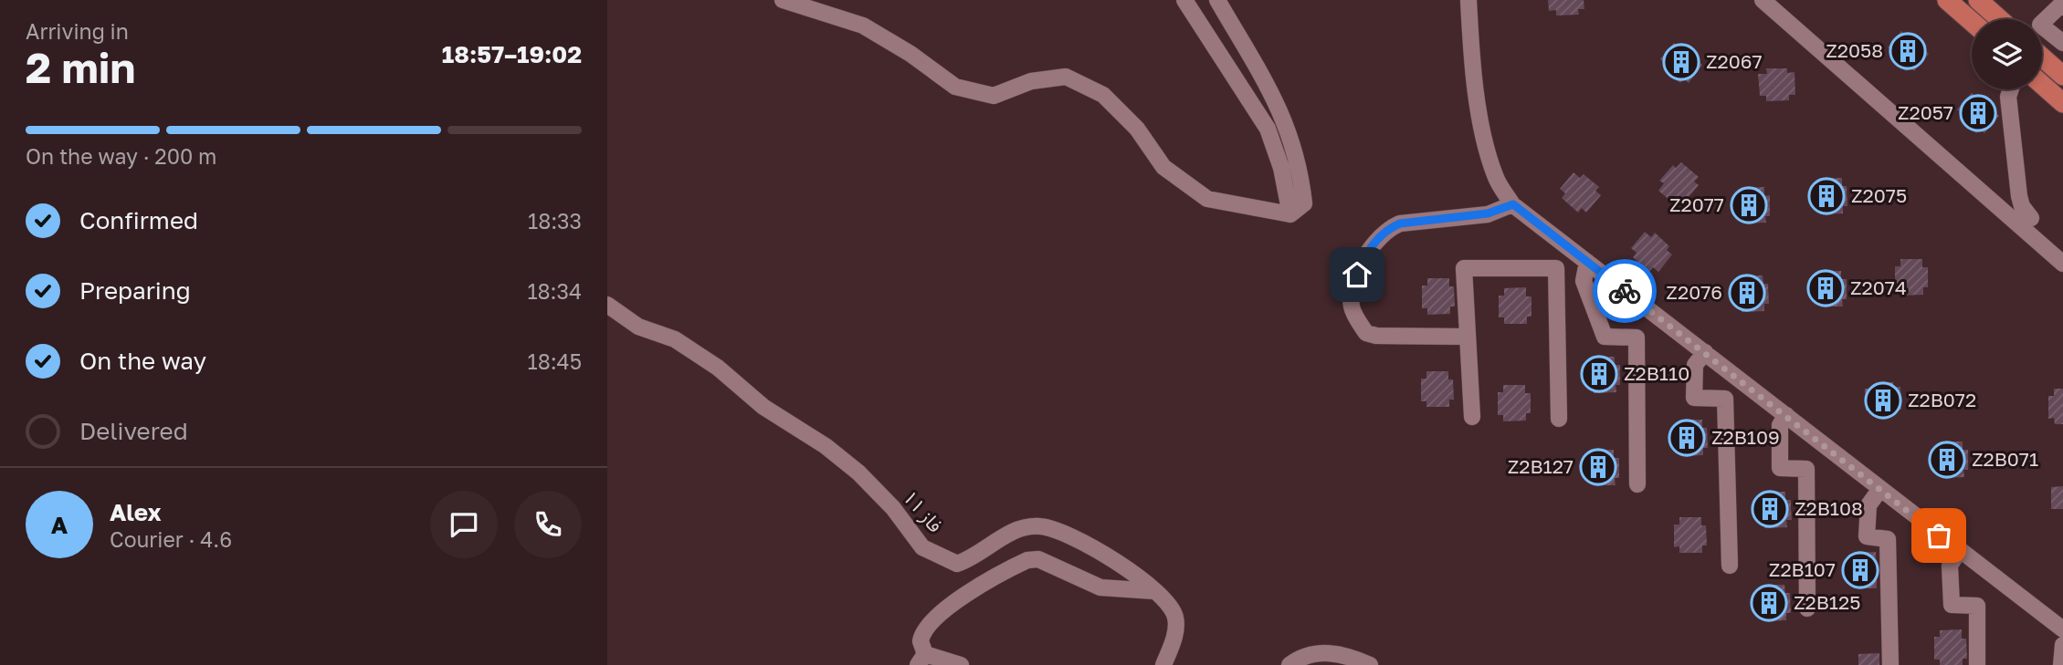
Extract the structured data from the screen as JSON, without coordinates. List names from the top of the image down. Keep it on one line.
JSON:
{"streets":{"street":["فاز ۱۱"]},"places":{"building":["Z2058","Z2067","Z2057","Z2075","Z2077","Z2074","Z2076","Z2B110","Z2B072","Z2B109","Z2B071","Z2B127","Z2B108","Z2B107","Z2B125"]},"page":{"heading":["2 min","Arriving in","18:57–19:02"],"panel":["Alex","Courier · 4.6"],"bar":"On the way · 200 m","list":[["Confirmed","18:33"],["Preparing","18:34"],["On the way","18:45"],"Delivered"],"round":"A"}}
